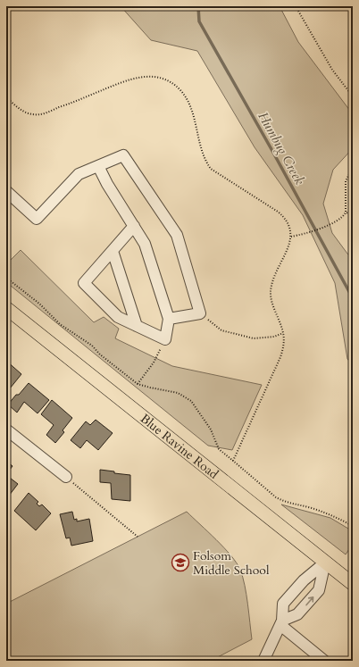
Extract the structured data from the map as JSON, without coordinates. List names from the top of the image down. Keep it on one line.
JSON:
{"streets":{"main road":["Blue Ravine Road"]},"water":["Humbug Creek"],"places":{"school or university":["Folsom Middle School"]}}
